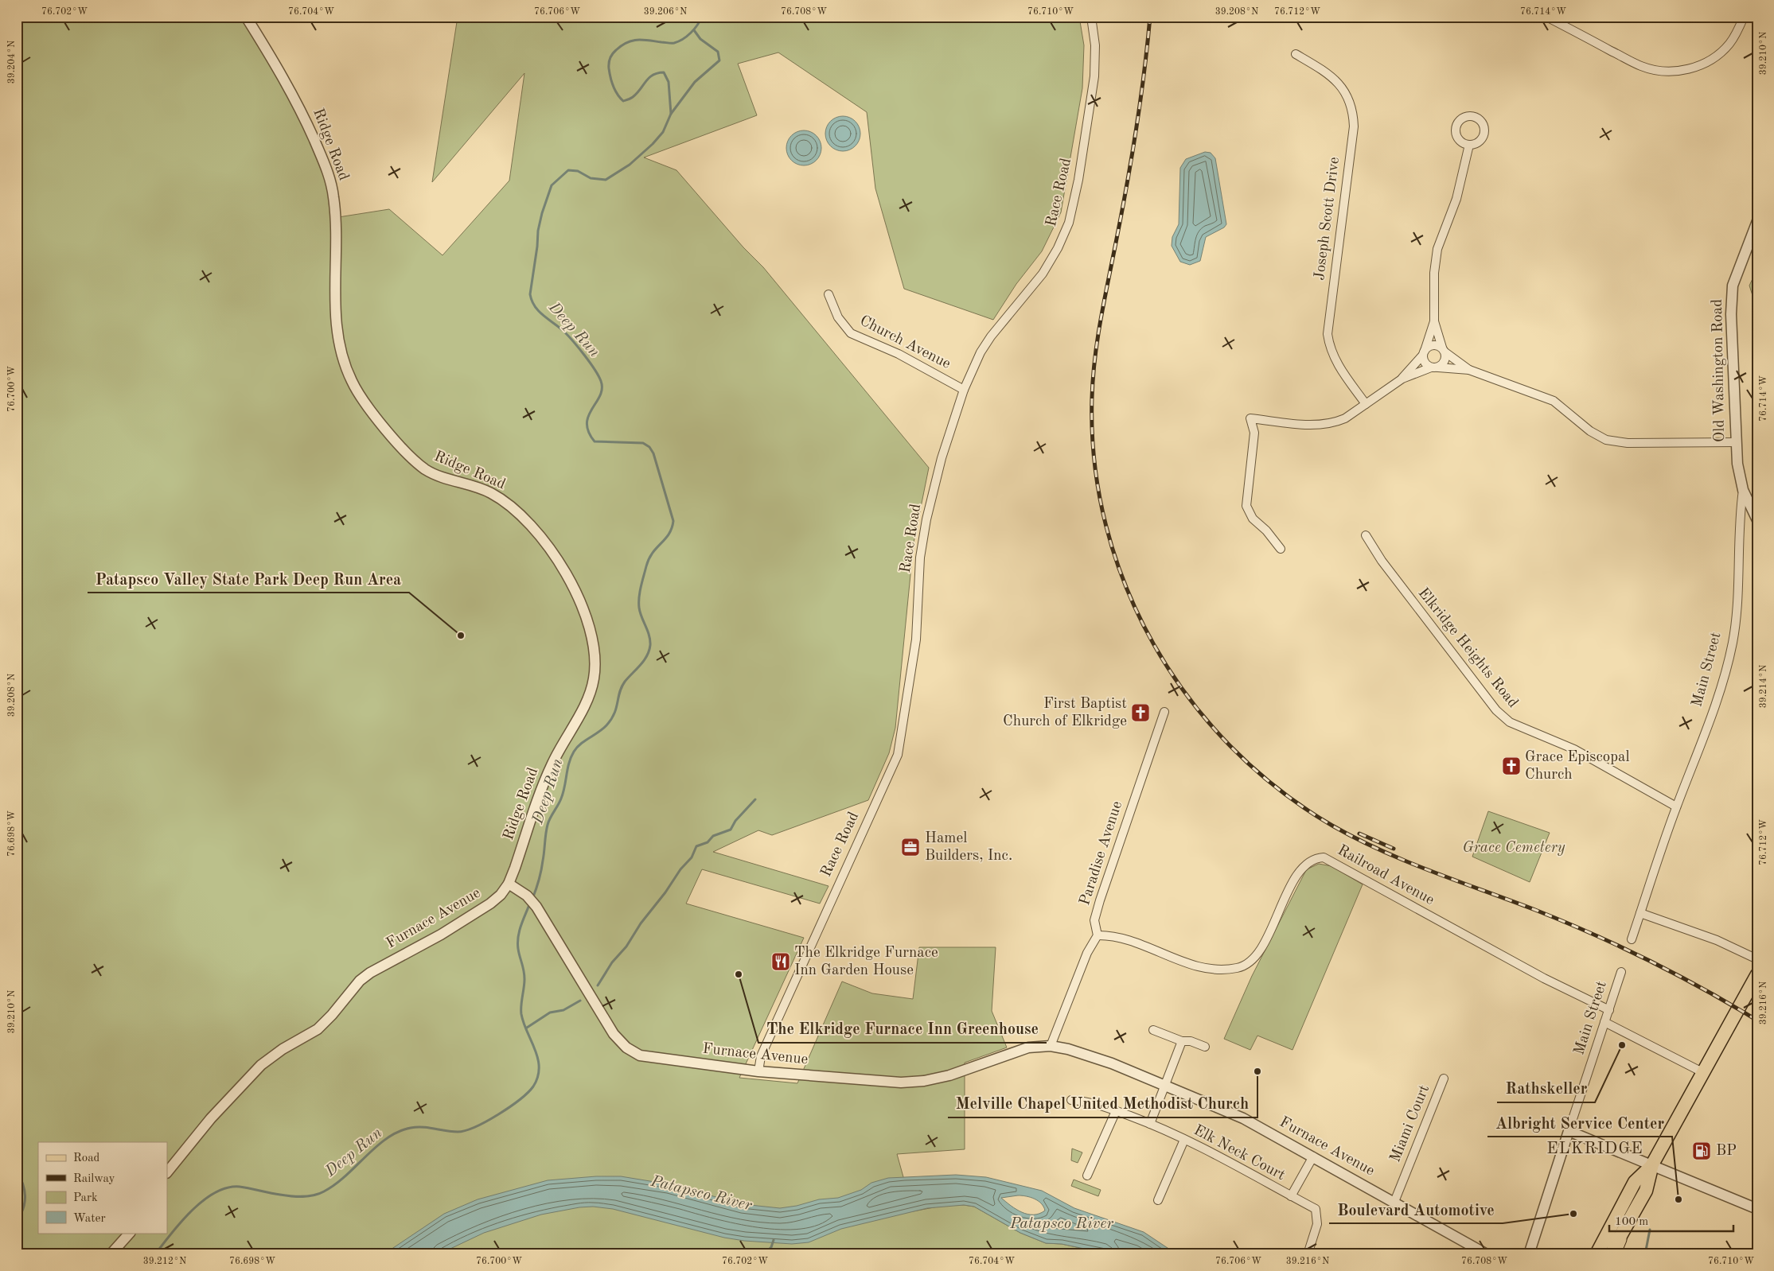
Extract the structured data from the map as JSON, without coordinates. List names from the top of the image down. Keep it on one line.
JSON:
{"streets":{"street":["Ridge Road","Race Road","Joseph Scott Drive","Church Avenue","Old Washington Road","Elkridge Heights Road","Main Street","Paradise Avenue","Railroad Avenue","Furnace Avenue","Miami Court","Elk Neck Court"]},"crossings":[["Ridge Road","Furnace Avenue"],["Race Road","Church Avenue"],["Race Road","Furnace Avenue"],["Old Washington Road","Main Street"],["Elkridge Heights Road","Main Street"],["Main Street","Railroad Avenue"],["Paradise Avenue","Railroad Avenue"],["Furnace Avenue","Miami Court"]],"districts":["ELKRIDGE"],"water":["Deep Run","Patapsco River"],"parks":["Grace Cemetery"],"places":{"other":["Patapsco Valley State Park Deep Run Area","The Elkridge Furnace Inn Greenhouse","Rathskeller","Melville Chapel United Methodist Church","Albright Service Center","Boulevard Automotive"],"church":["First Baptist Church of Elkridge","Grace Episcopal Church"],"office":["Hamel Builders, Inc."],"restaurant":["The Elkridge Furnace Inn Garden House"],"fuel station":["BP"]},"legend":["Road","Railway","Park","Water"],"scale_bar":"100 m","coordinates":["76.702°W","76.704°W","76.706°W","39.206°N","76.708°W","76.710°W","39.208°N","76.712°W","76.714°W","39.210°N","39.204°N","76.700°W","39.214°N","76.698°W","39.216°N","39.212°N"]}
